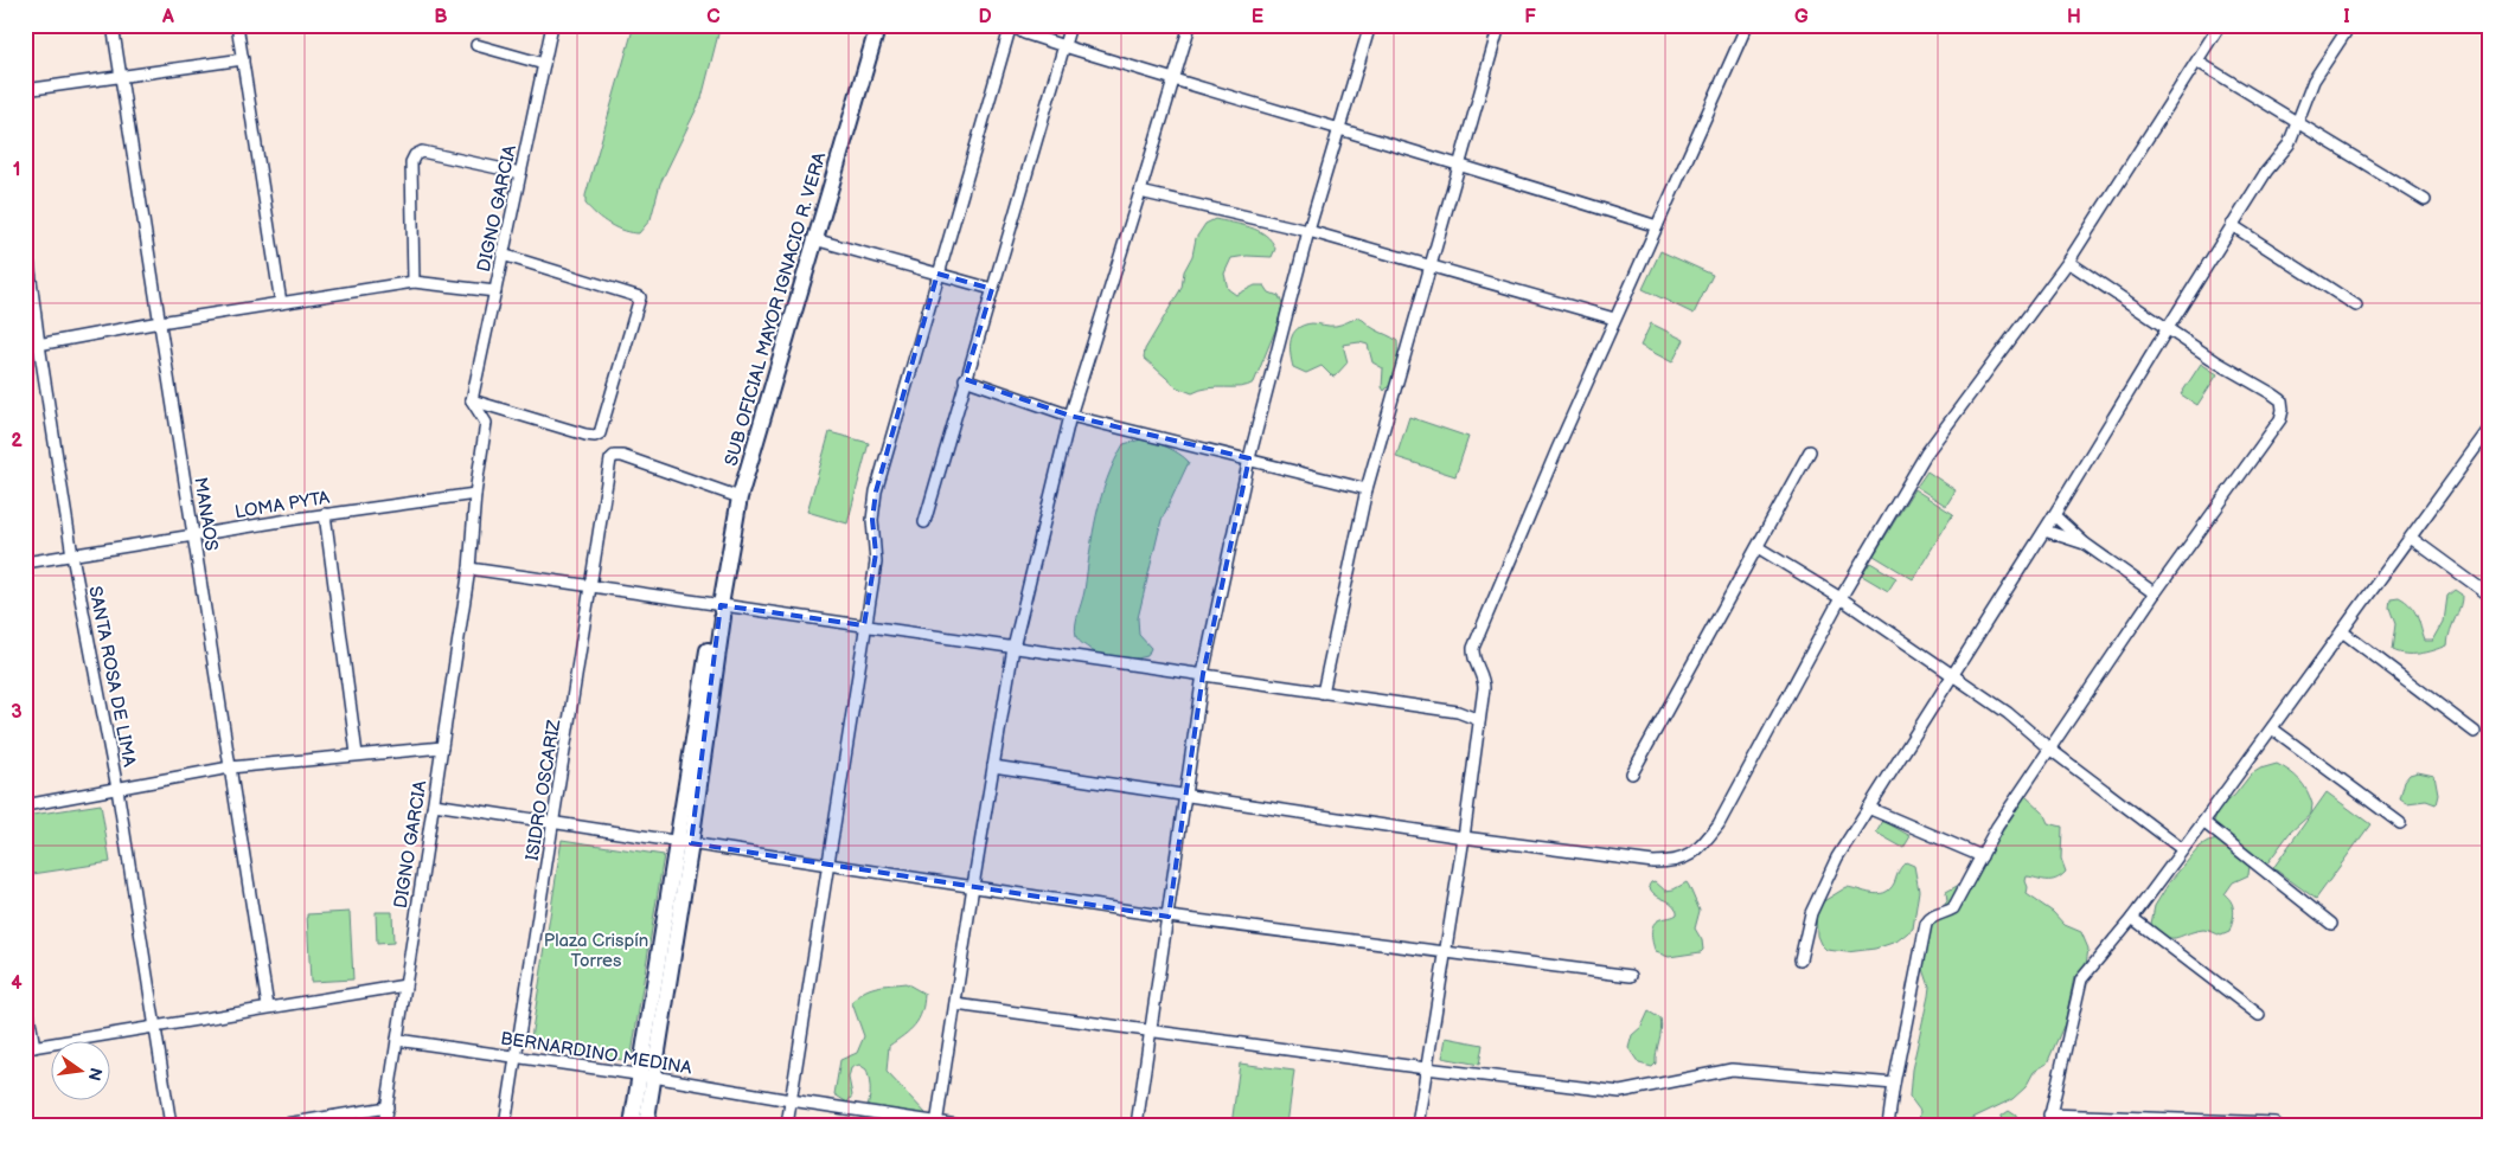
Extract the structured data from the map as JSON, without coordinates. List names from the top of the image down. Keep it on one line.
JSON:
{"streets":{"street":["DIGNO GARCIA","SUB OFICIAL MAYOR IGNACIO R. VERA","LOMA PYTA","MANAOS","SANTA ROSA DE LIMA","ISIDRO OSCARIZ","BERNARDINO MEDINA"]},"crossings":[["DIGNO GARCIA","LOMA PYTA"],["DIGNO GARCIA","BERNARDINO MEDINA"],["SUB OFICIAL MAYOR IGNACIO R. VERA","ISIDRO OSCARIZ"],["SUB OFICIAL MAYOR IGNACIO R. VERA","BERNARDINO MEDINA"],["LOMA PYTA","MANAOS"],["LOMA PYTA","SANTA ROSA DE LIMA"],["ISIDRO OSCARIZ","BERNARDINO MEDINA"]],"parks":["Plaza Crispín Torres"],"north":"right","grid":{"columns":["A","B","C","D","E","F","G","H","I"],"rows":["1","2","3","4"]}}
